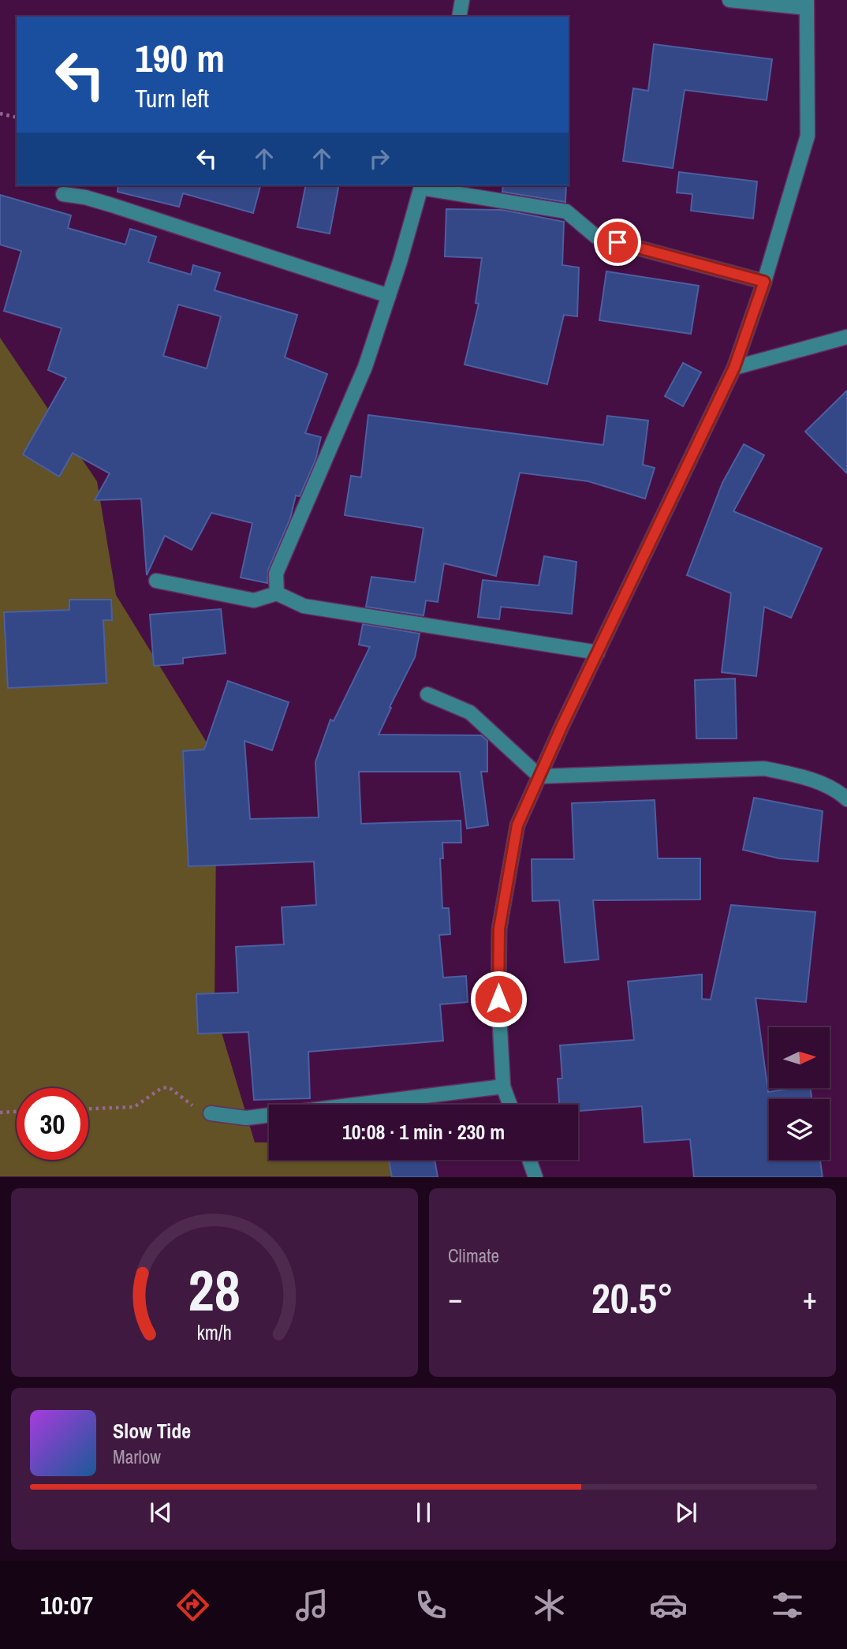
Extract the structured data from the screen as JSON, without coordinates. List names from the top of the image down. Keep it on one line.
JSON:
{"north":"right","page":{"turn":["190 m","Turn left"],"limit":"30","trip":"10:08 · 1 min · 230 m","tile":"Climate","heat":["−","20.5°","+"],"song":["Slow Tide","Marlow"],"tabs":"10:07","gauge":["28","km/h"]}}
